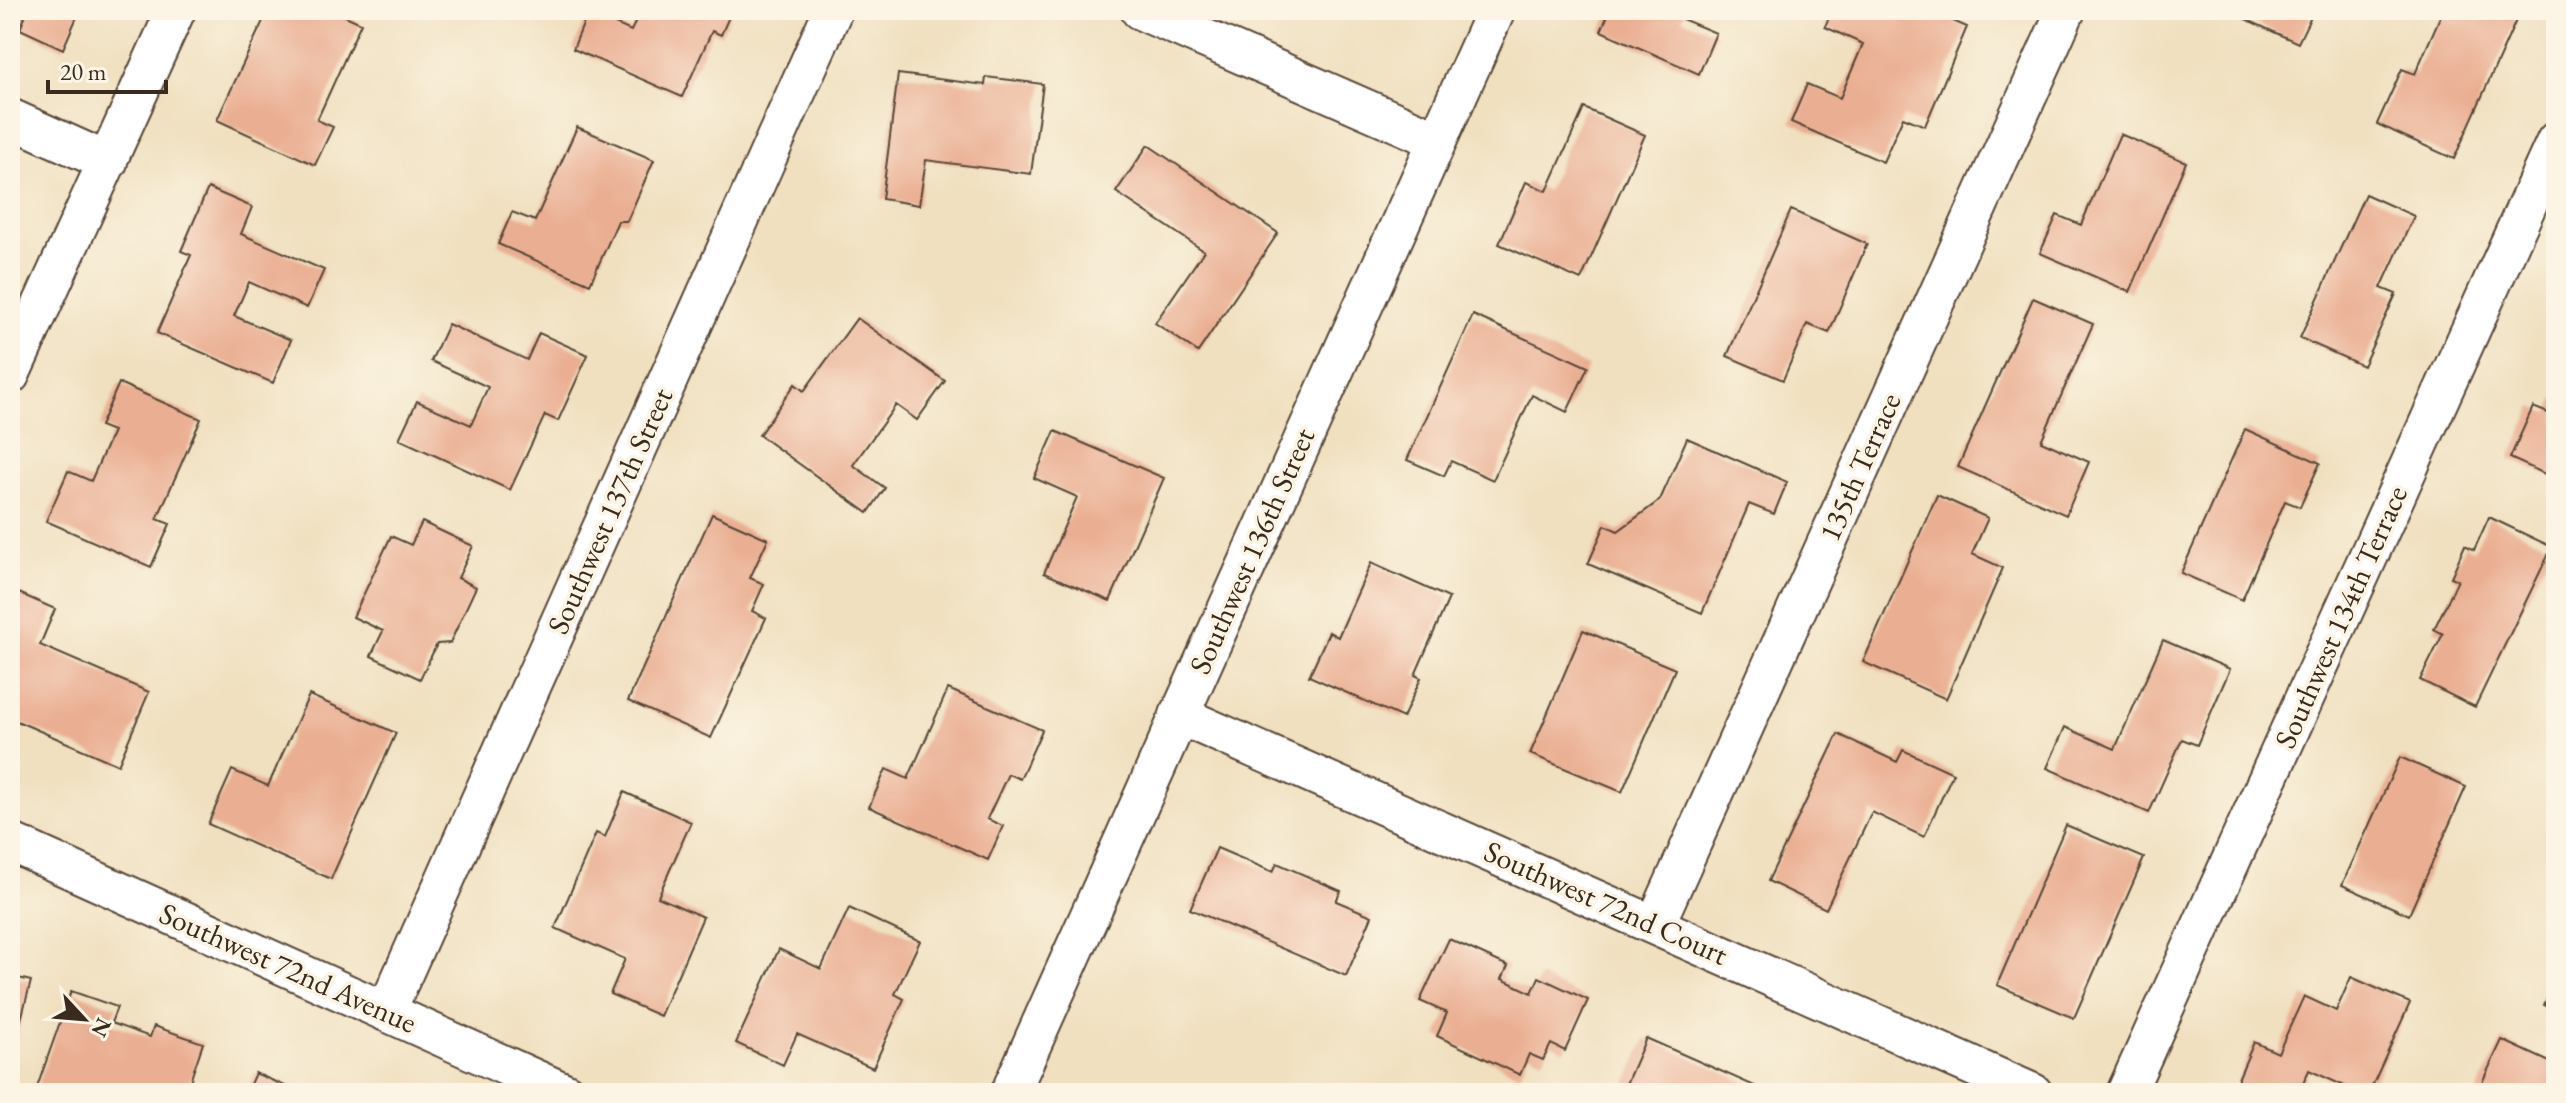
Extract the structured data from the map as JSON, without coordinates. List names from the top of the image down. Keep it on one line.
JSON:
{"streets":{"street":["135th Terrace","Southwest 137th Street","Southwest 136th Street","Southwest 134th Terrace","Southwest 72nd Court","Southwest 72nd Avenue"]},"crossings":[["135th Terrace","Southwest 72nd Court"],["Southwest 137th Street","Southwest 72nd Avenue"],["Southwest 136th Street","Southwest 72nd Court"]],"scale_bar":"20 m","north":"bottom right"}
